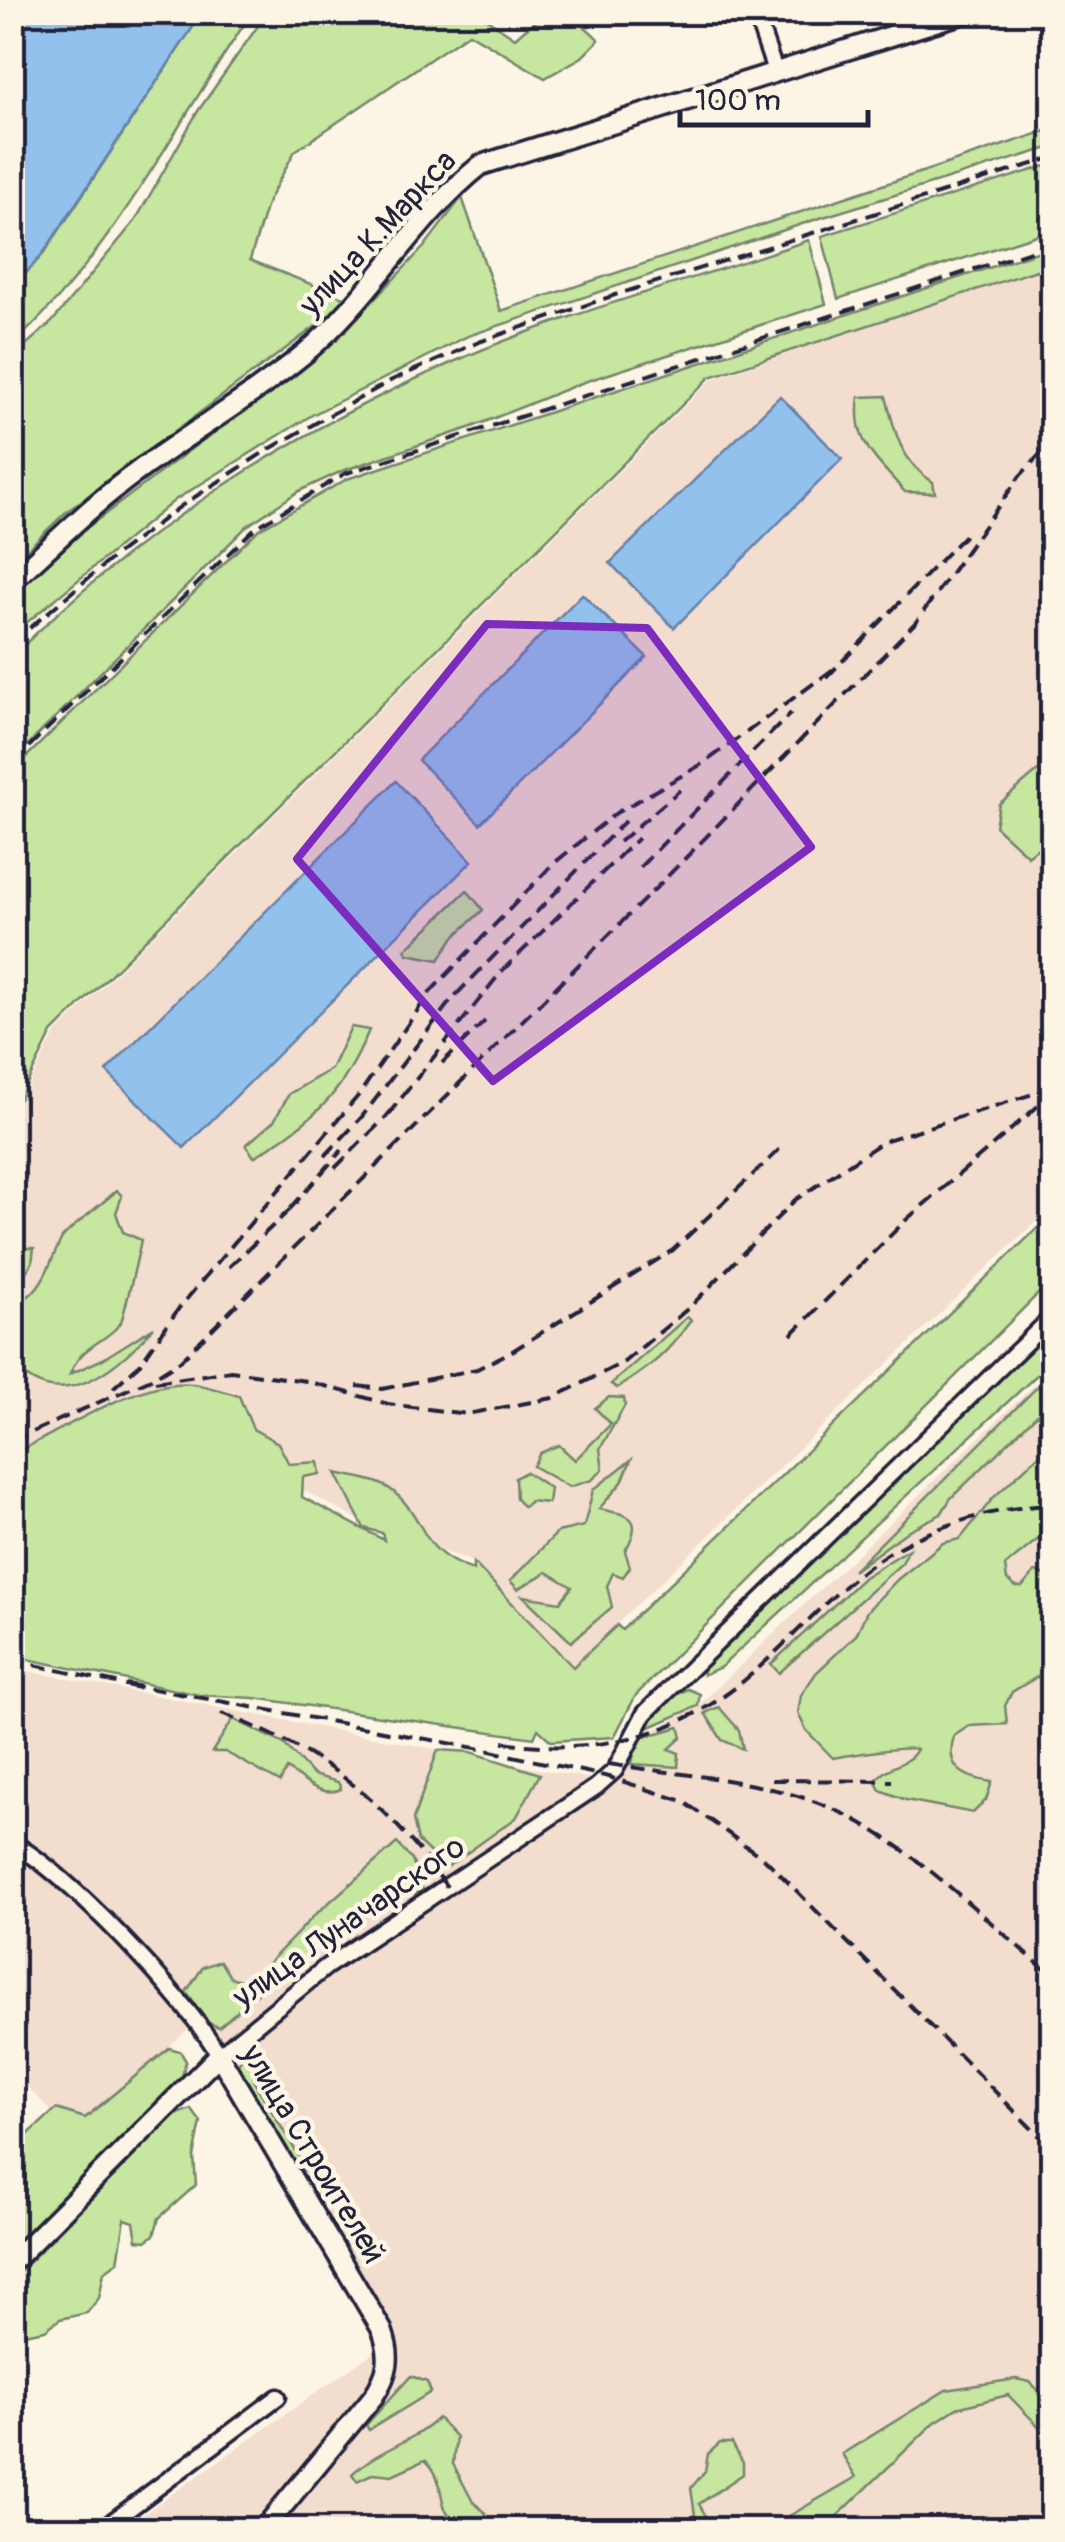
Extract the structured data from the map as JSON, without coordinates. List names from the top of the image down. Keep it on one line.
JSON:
{"streets":{"main road":["улица К.Маркса","улица Луначарского","улица Строителей"]},"crossings":[["улица Луначарского","улица Строителей"]],"scale_bar":"100 m"}
